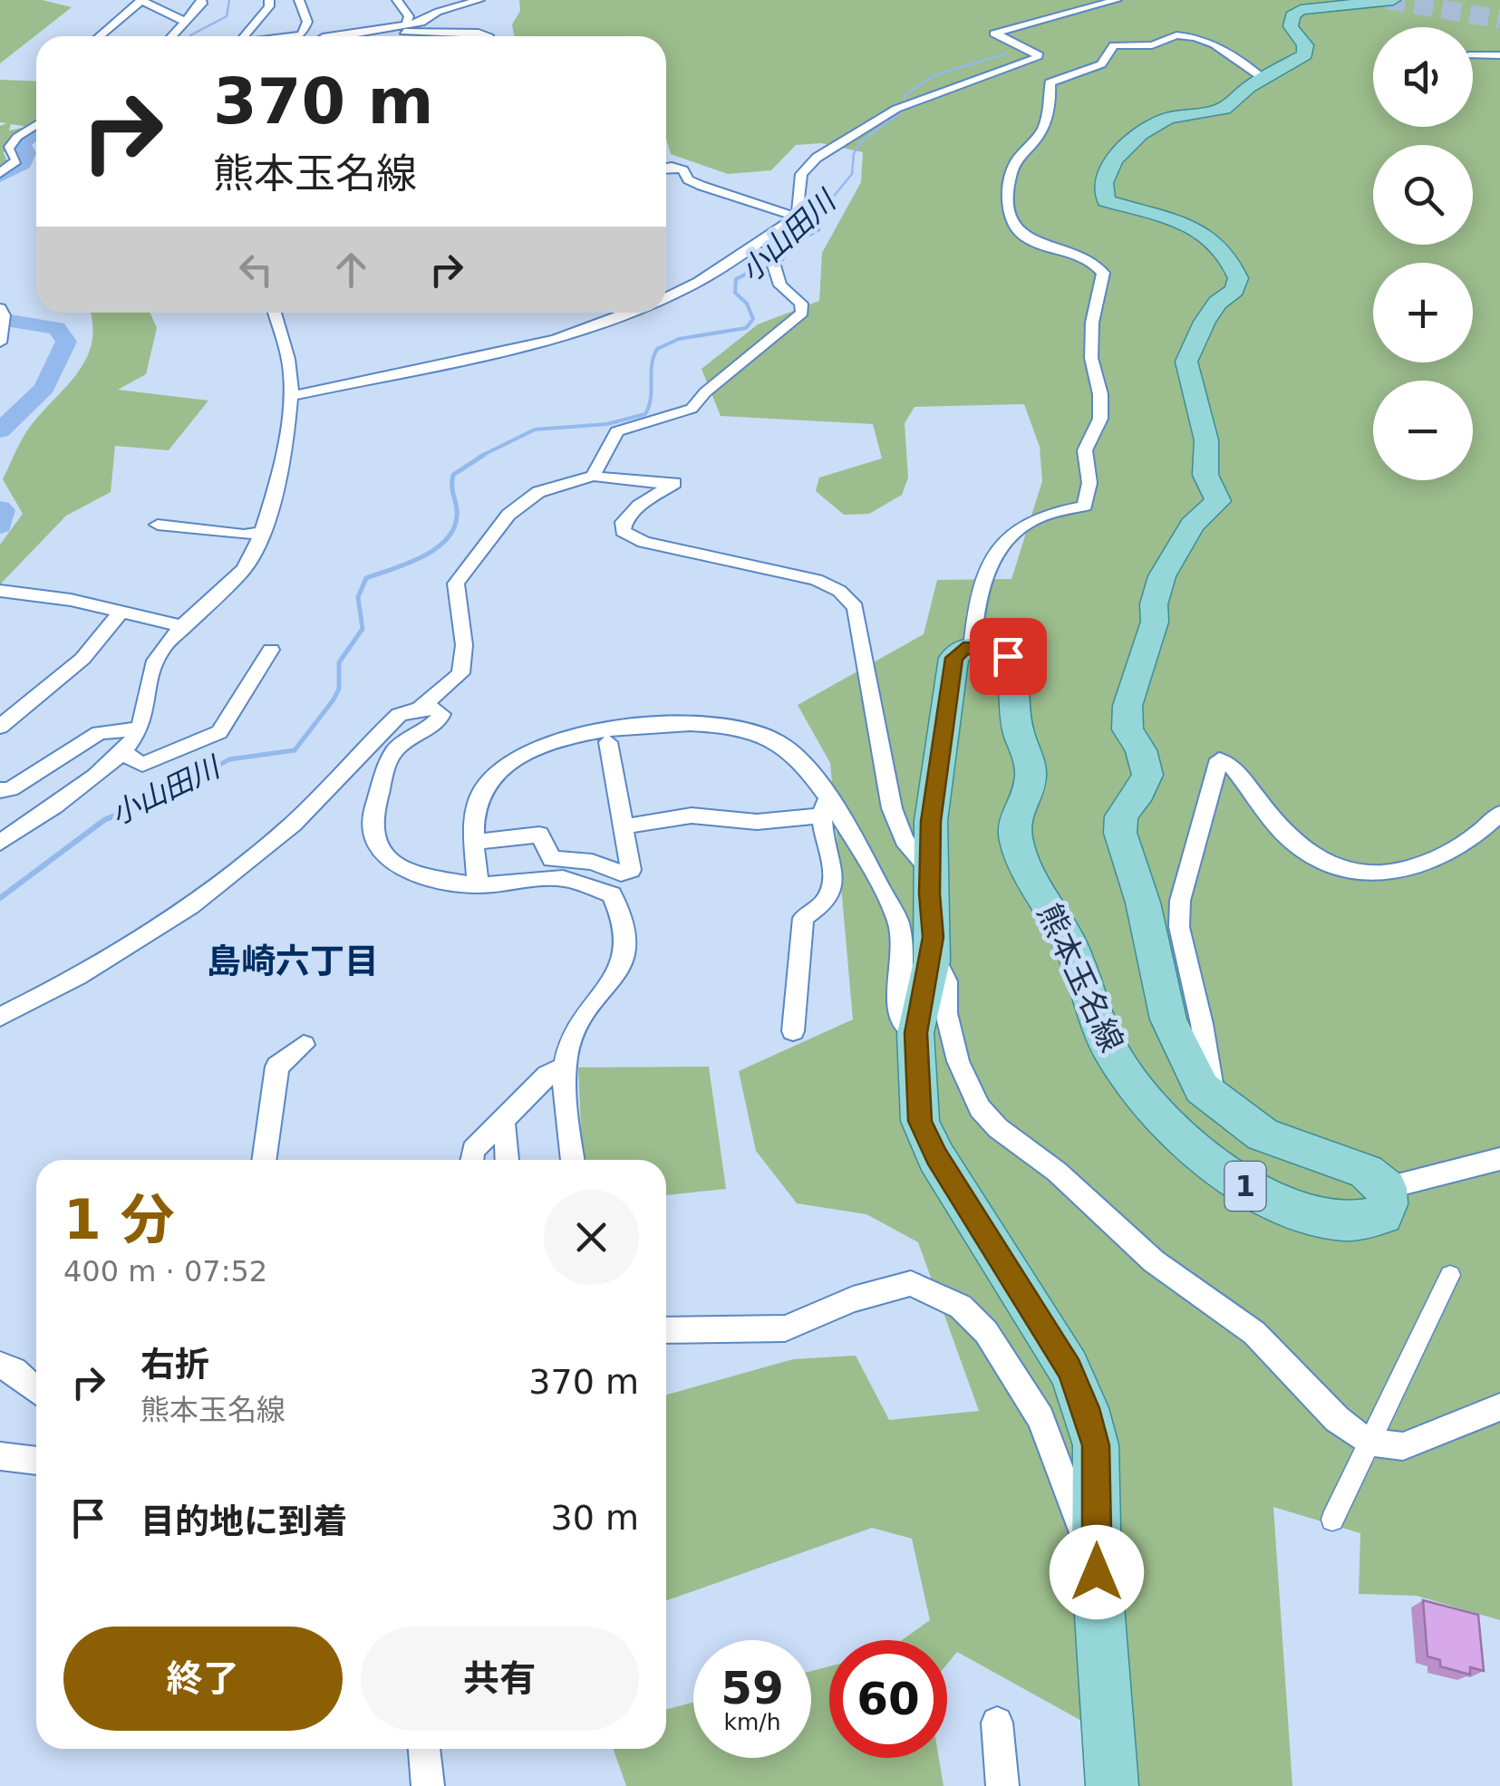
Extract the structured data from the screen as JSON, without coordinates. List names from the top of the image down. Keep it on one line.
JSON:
{"streets":{"main road":["熊本玉名線","1"]},"districts":["島崎六丁目"],"water":["小山田川"],"page":{"map_buttons":["+","−"],"turn":["370 m","熊本玉名線"],"heading":["1 分","400 m · 07:52"],"list":[{"name":"右折","note":"熊本玉名線","value":"370 m"},{"name":"目的地に到着","value":"30 m"}],"buttons":["終了","共有"],"speed":"59 km/h","limit":"60"}}
